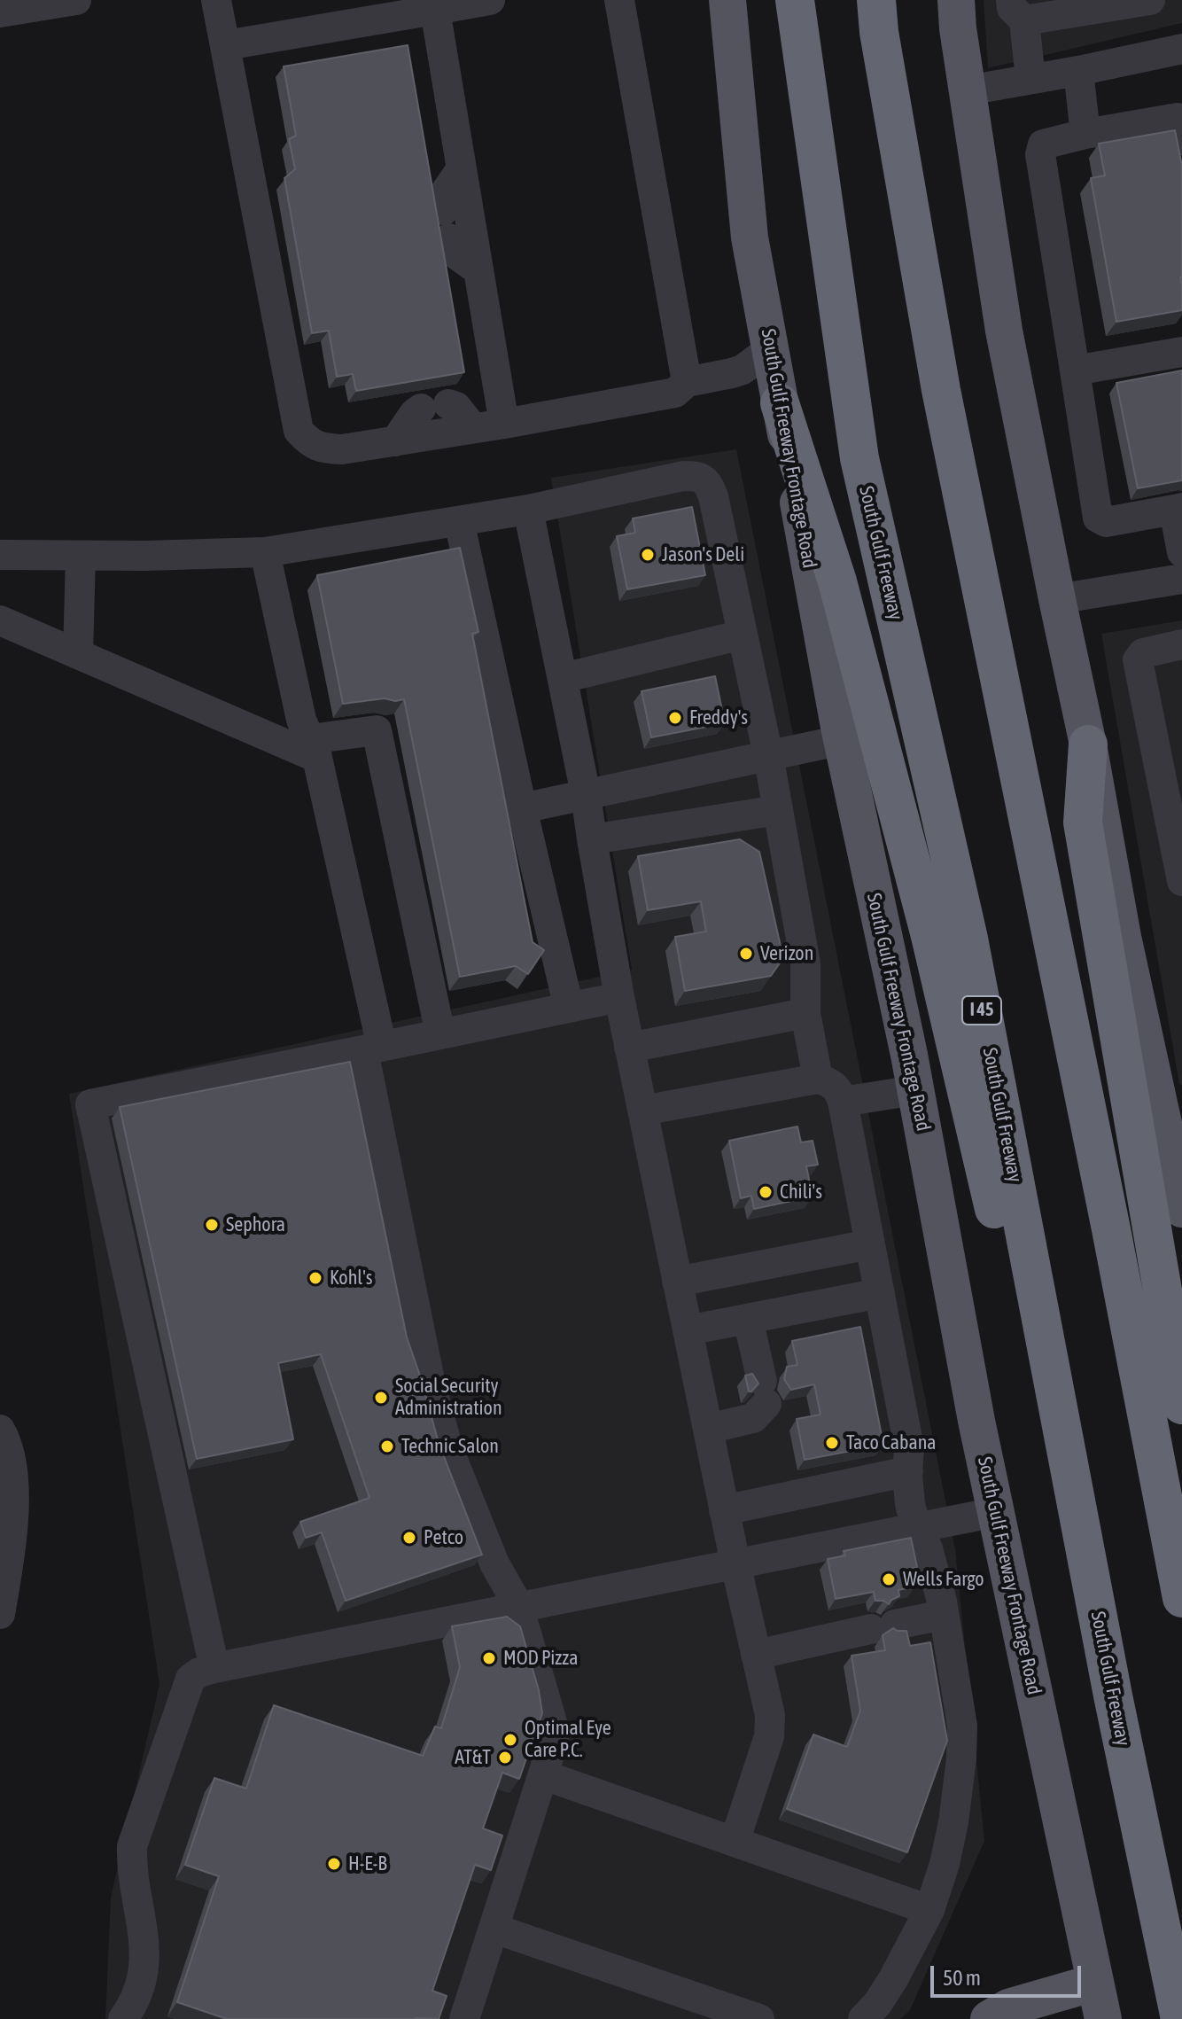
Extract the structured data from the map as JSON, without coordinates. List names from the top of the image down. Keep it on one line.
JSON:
{"streets":{"highway":["South Gulf Freeway","I 45"],"main road":["South Gulf Freeway Frontage Road"]},"places":["Jason's Deli","Freddy's","Verizon","Chili's","Sephora","Kohl's","Social Security Administration","Taco Cabana","Technic Salon","Petco","Wells Fargo","MOD Pizza","Optimal Eye Care P.C.","AT&T","H-E-B"],"scale_bar":"50 m"}
